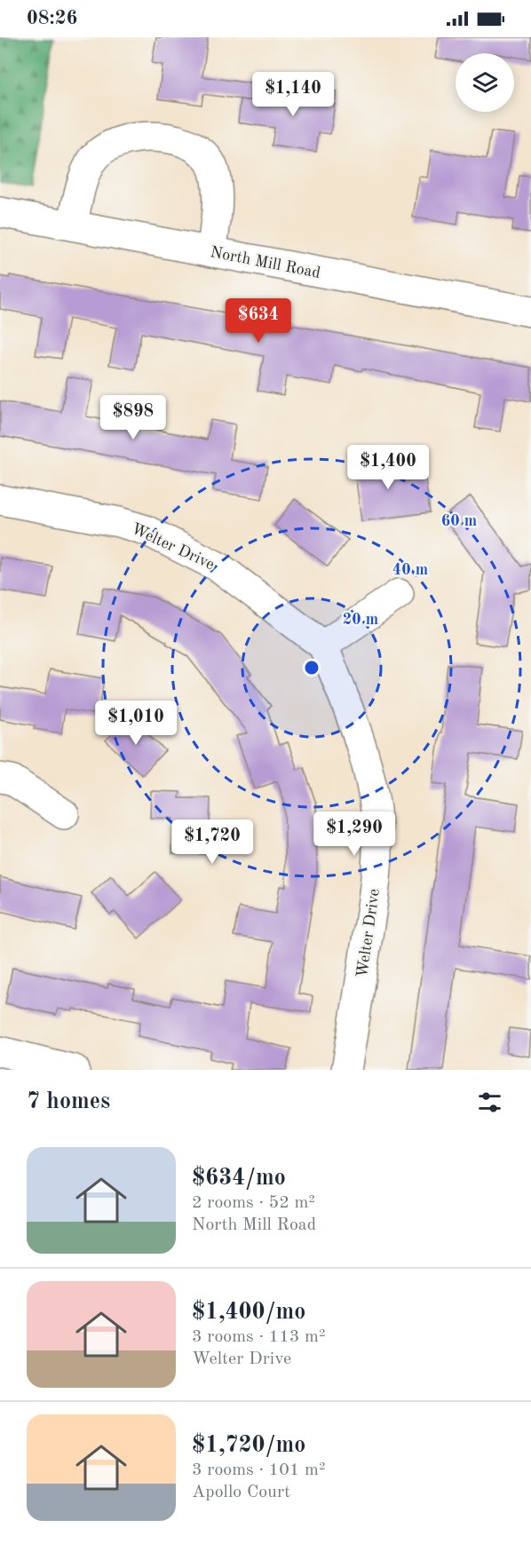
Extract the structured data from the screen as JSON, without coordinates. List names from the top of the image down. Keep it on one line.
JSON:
{"streets":{"street":["North Mill Road","Welter Drive"]},"page":{"status":"08:26","price":["$1,140","$634","$898","$1,400","$1,010","$1,290","$1,720"],"heading":"7 homes","list":[{"name":"$634/mo","note":"2 rooms · 52 m² · North Mill Road"},{"name":"$1,400/mo","note":"3 rooms · 113 m² · Welter Drive"},{"name":"$1,720/mo","note":"3 rooms · 101 m² · Apollo Court"}]},"rings":["60 m","40 m","20 m"]}
